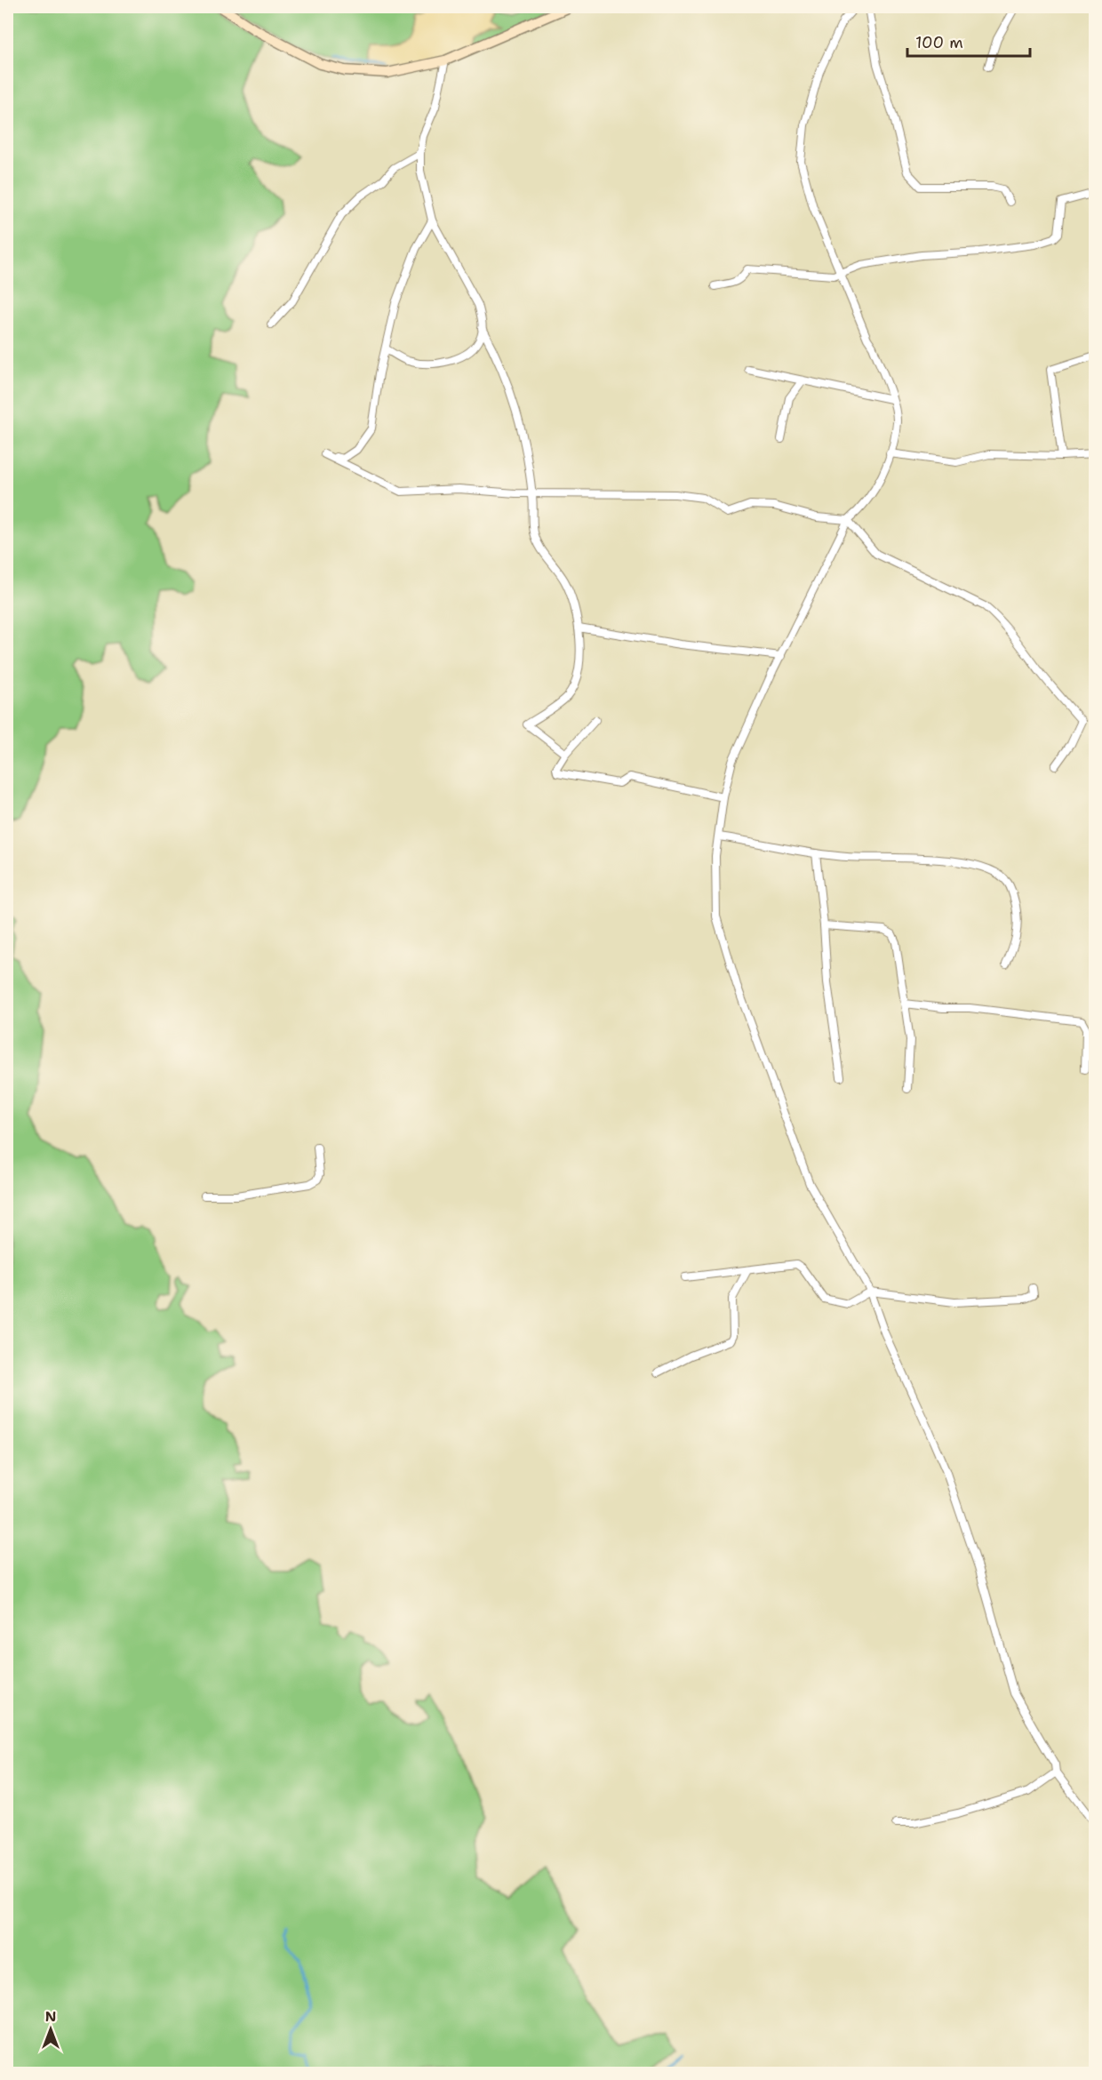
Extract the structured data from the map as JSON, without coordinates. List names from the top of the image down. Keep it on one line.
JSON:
{"scale_bar":"100 m","north":"top"}
